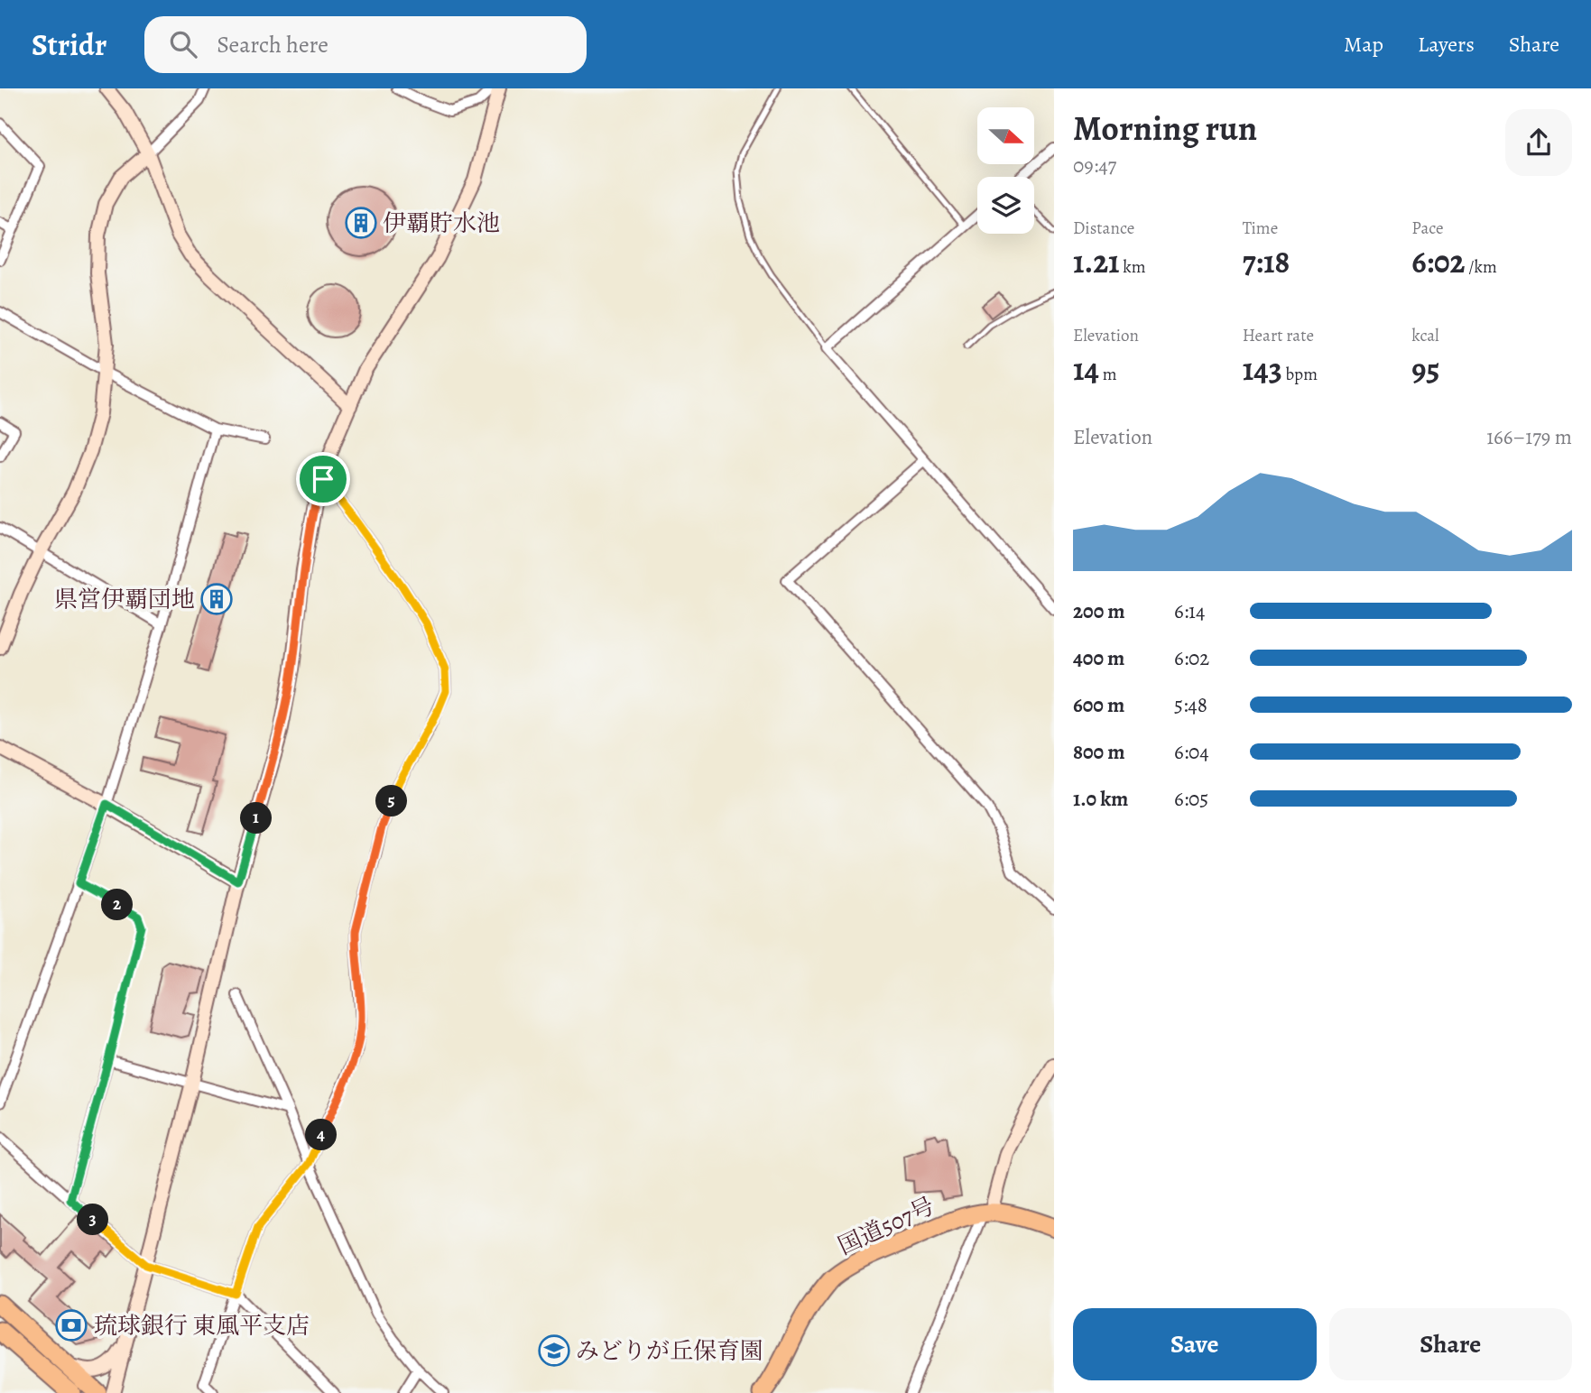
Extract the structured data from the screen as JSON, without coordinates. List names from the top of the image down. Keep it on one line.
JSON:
{"streets":{"highway":["国道507号"]},"places":{"building":["伊覇貯水池","県営伊覇団地"],"bank":["琉球銀行 東風平支店"],"school or university":["みどりが丘保育園"]},"north":"right","page":{"header":"Stridr","search":"Search here","nav":["Map","Layers","Share"],"heading":["Morning run","09:47"],"stats":[["Distance","1.21 km"],["Time","7:18"],["Pace","6:02 /km"],["Elevation","14 m"],["Heart rate","143 bpm"],["kcal","95"]],"chart":["Elevation","166–179 m"],"list":[{"name":"200 m","note":"6:14"},{"name":"400 m","note":"6:02"},{"name":"600 m","note":"5:48"},{"name":"800 m","note":"6:04"},{"name":"1.0 km","note":"6:05"}],"pins":["5","1","2","4","3"],"buttons":["Save","Share"]}}
